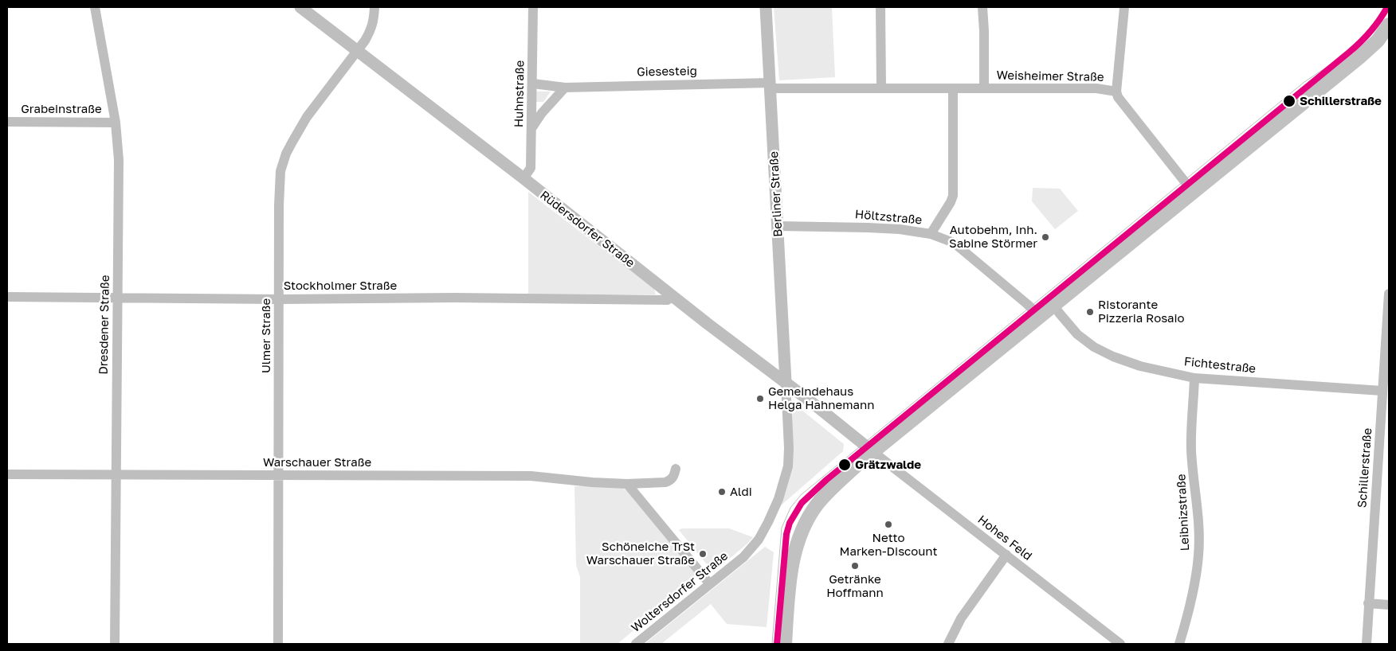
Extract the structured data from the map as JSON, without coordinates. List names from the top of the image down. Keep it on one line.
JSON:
{"streets":{"street":["Giesesteig","Weisheimer Straße","Huhnstraße","Grabeinstraße","Berliner Straße","Höltzstraße","Rüdersdorfer Straße","Stockholmer Straße","Dresdener Straße","Ulmer Straße","Fichtestraße","Warschauer Straße","Schillerstraße","Leibnizstraße","Hohes Feld","Woltersdorfer Straße"]},"crossings":[["Giesesteig","Weisheimer Straße"],["Giesesteig","Huhnstraße"],["Giesesteig","Berliner Straße"],["Weisheimer Straße","Berliner Straße"],["Huhnstraße","Rüdersdorfer Straße"],["Grabeinstraße","Dresdener Straße"],["Berliner Straße","Höltzstraße"],["Berliner Straße","Rüdersdorfer Straße"],["Berliner Straße","Woltersdorfer Straße"],["Rüdersdorfer Straße","Stockholmer Straße"],["Rüdersdorfer Straße","Ulmer Straße"],["Rüdersdorfer Straße","Hohes Feld"],["Rüdersdorfer Straße","Woltersdorfer Straße"],["Stockholmer Straße","Dresdener Straße"],["Stockholmer Straße","Ulmer Straße"],["Dresdener Straße","Warschauer Straße"],["Ulmer Straße","Warschauer Straße"],["Fichtestraße","Schillerstraße"],["Fichtestraße","Leibnizstraße"]],"places":["Schillerstraße","Autobehm, Inh. Sabine Störmer","Ristorante Pizzeria Rosaio","Gemeindehaus Helga Hahnemann","Grätzwalde","Aldi","Netto Marken-Discount","Schöneiche TrSt Warschauer Straße","Getränke Hoffmann"]}
